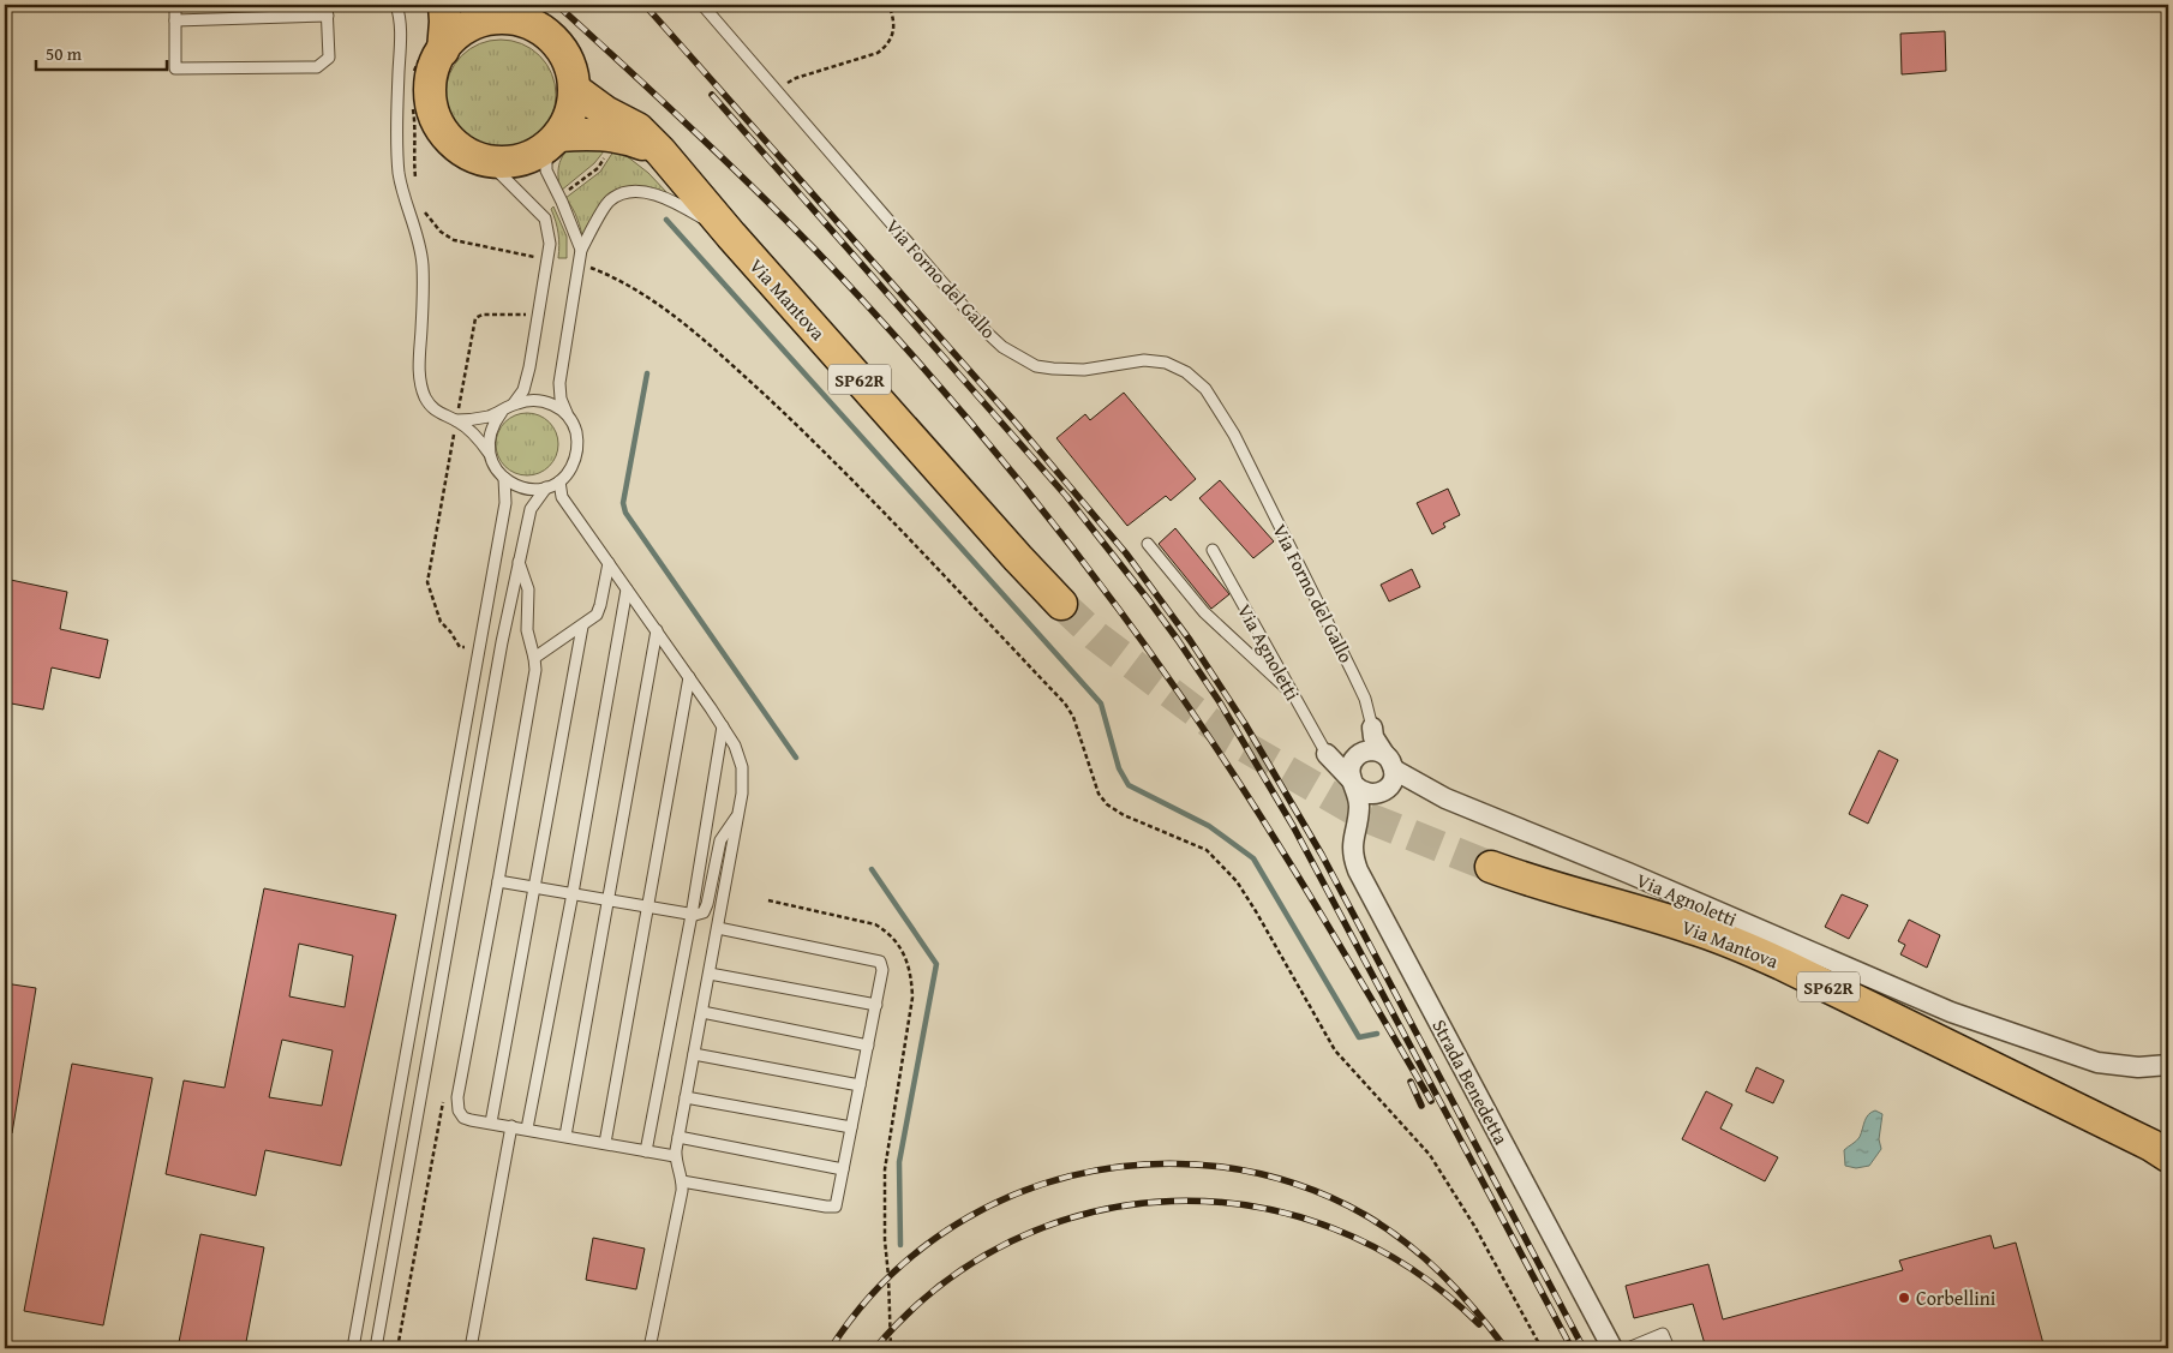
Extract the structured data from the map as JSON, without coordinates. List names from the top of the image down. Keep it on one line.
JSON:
{"streets":{"main road":["Via Mantova","SP62R"],"street":["Via Forno del Gallo","Via Agnoletti","Strada Benedetta"]},"crossings":[["Via Forno del Gallo","Via Agnoletti"],["Via Forno del Gallo","Strada Benedetta"],["Via Agnoletti","Strada Benedetta"]],"places":["Corbellini"],"scale_bar":"50 m"}
